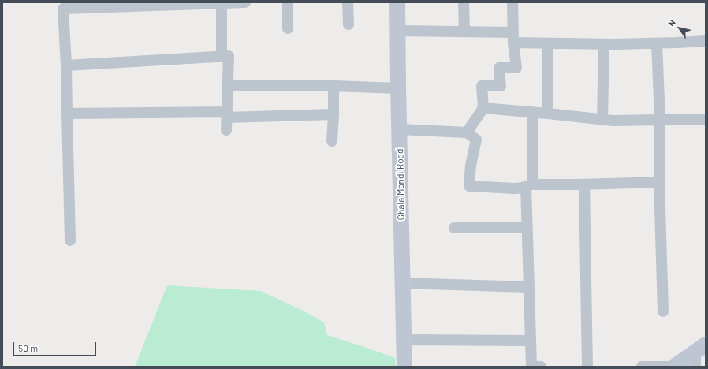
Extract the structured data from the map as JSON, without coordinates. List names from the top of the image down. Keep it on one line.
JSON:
{"streets":{"street":["Ghala Mandi Road"]},"scale_bar":"50 m","north":"top left"}
